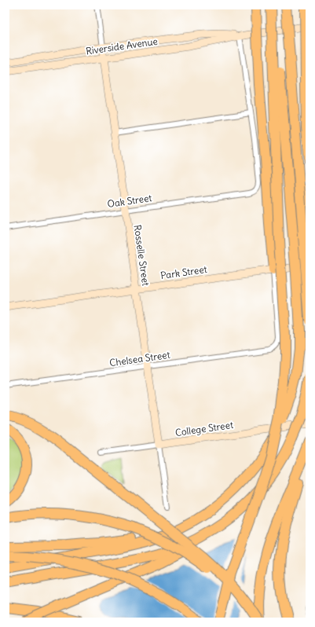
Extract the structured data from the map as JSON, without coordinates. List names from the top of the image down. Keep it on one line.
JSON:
{"streets":{"main road":["Riverside Avenue","Rosselle Street","Park Street","College Street"],"street":["Oak Street","Chelsea Street"]},"crossings":[["Riverside Avenue","Rosselle Street"],["Oak Street","Rosselle Street"],["Rosselle Street","Park Street"],["Rosselle Street","Chelsea Street"],["Rosselle Street","College Street"],["Park Street","Chelsea Street"]]}
